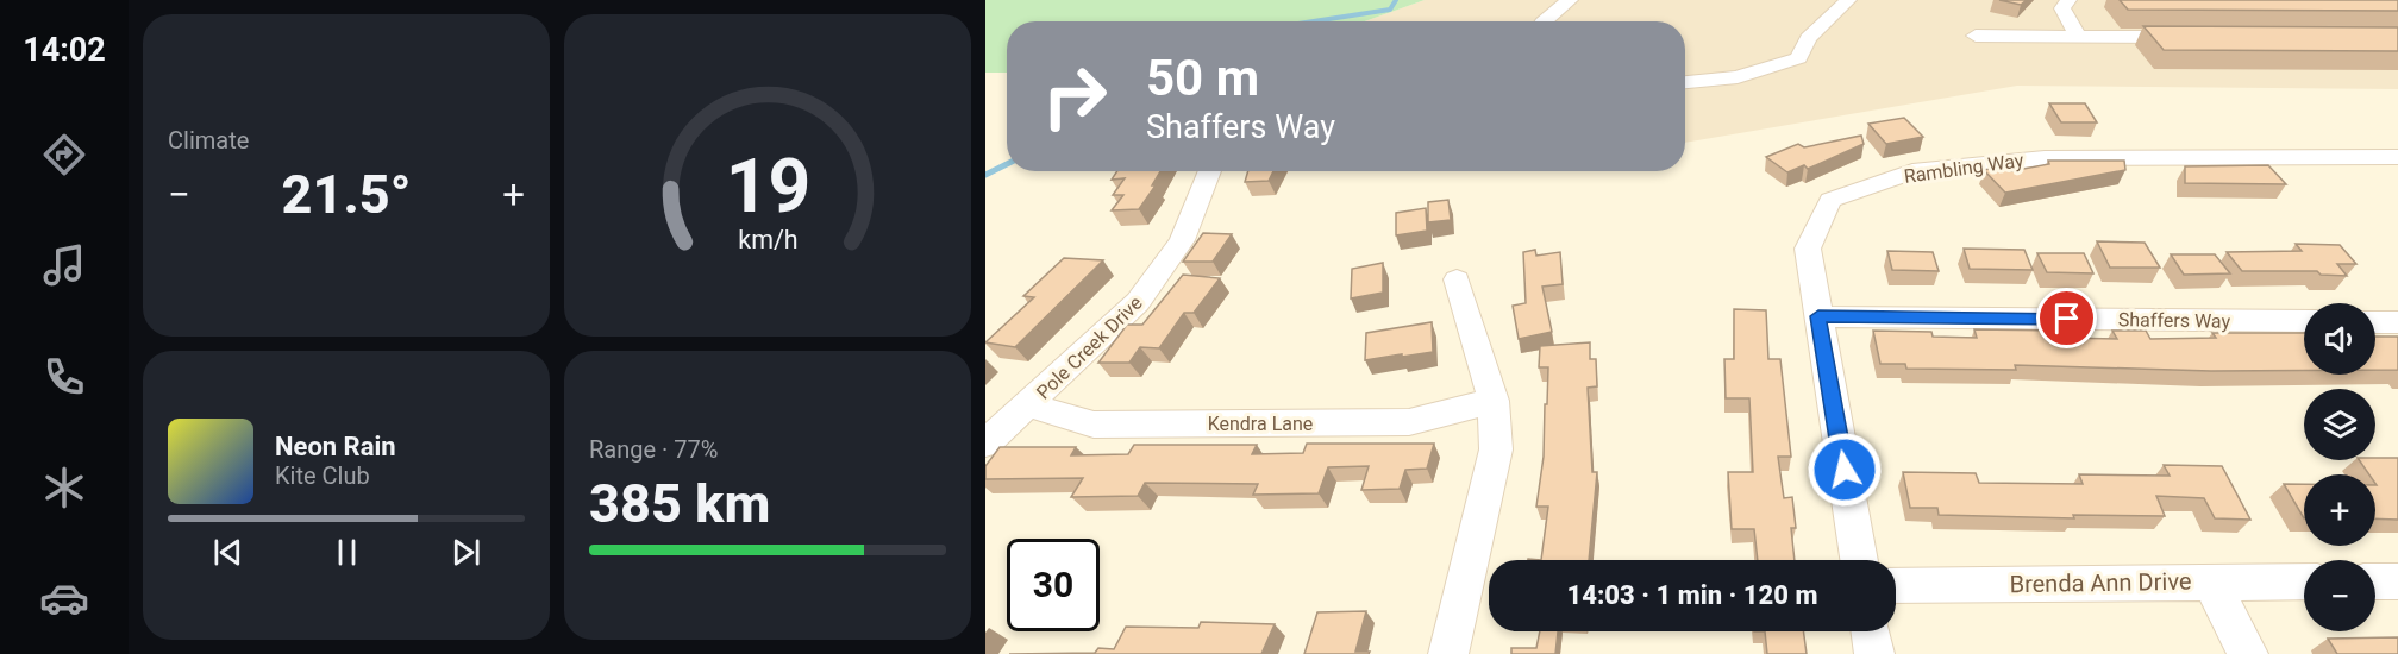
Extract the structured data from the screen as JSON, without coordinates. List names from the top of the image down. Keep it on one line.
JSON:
{"streets":{"street":["Rambling Way","Shaffers Way","Pole Creek Drive","Kendra Lane","Brenda Ann Drive"]},"crossings":[["Rambling Way","Shaffers Way"],["Pole Creek Drive","Kendra Lane"]],"page":{"tabs":"14:02","tile":["Climate",["Range · 77%","385 km"]],"turn":["50 m","Shaffers Way"],"heat":["−","21.5°","+"],"map_buttons":["+","−"],"song":["Neon Rain","Kite Club"],"limit":"30","trip":"14:03 · 1 min · 120 m","gauge":["19","km/h"]}}
